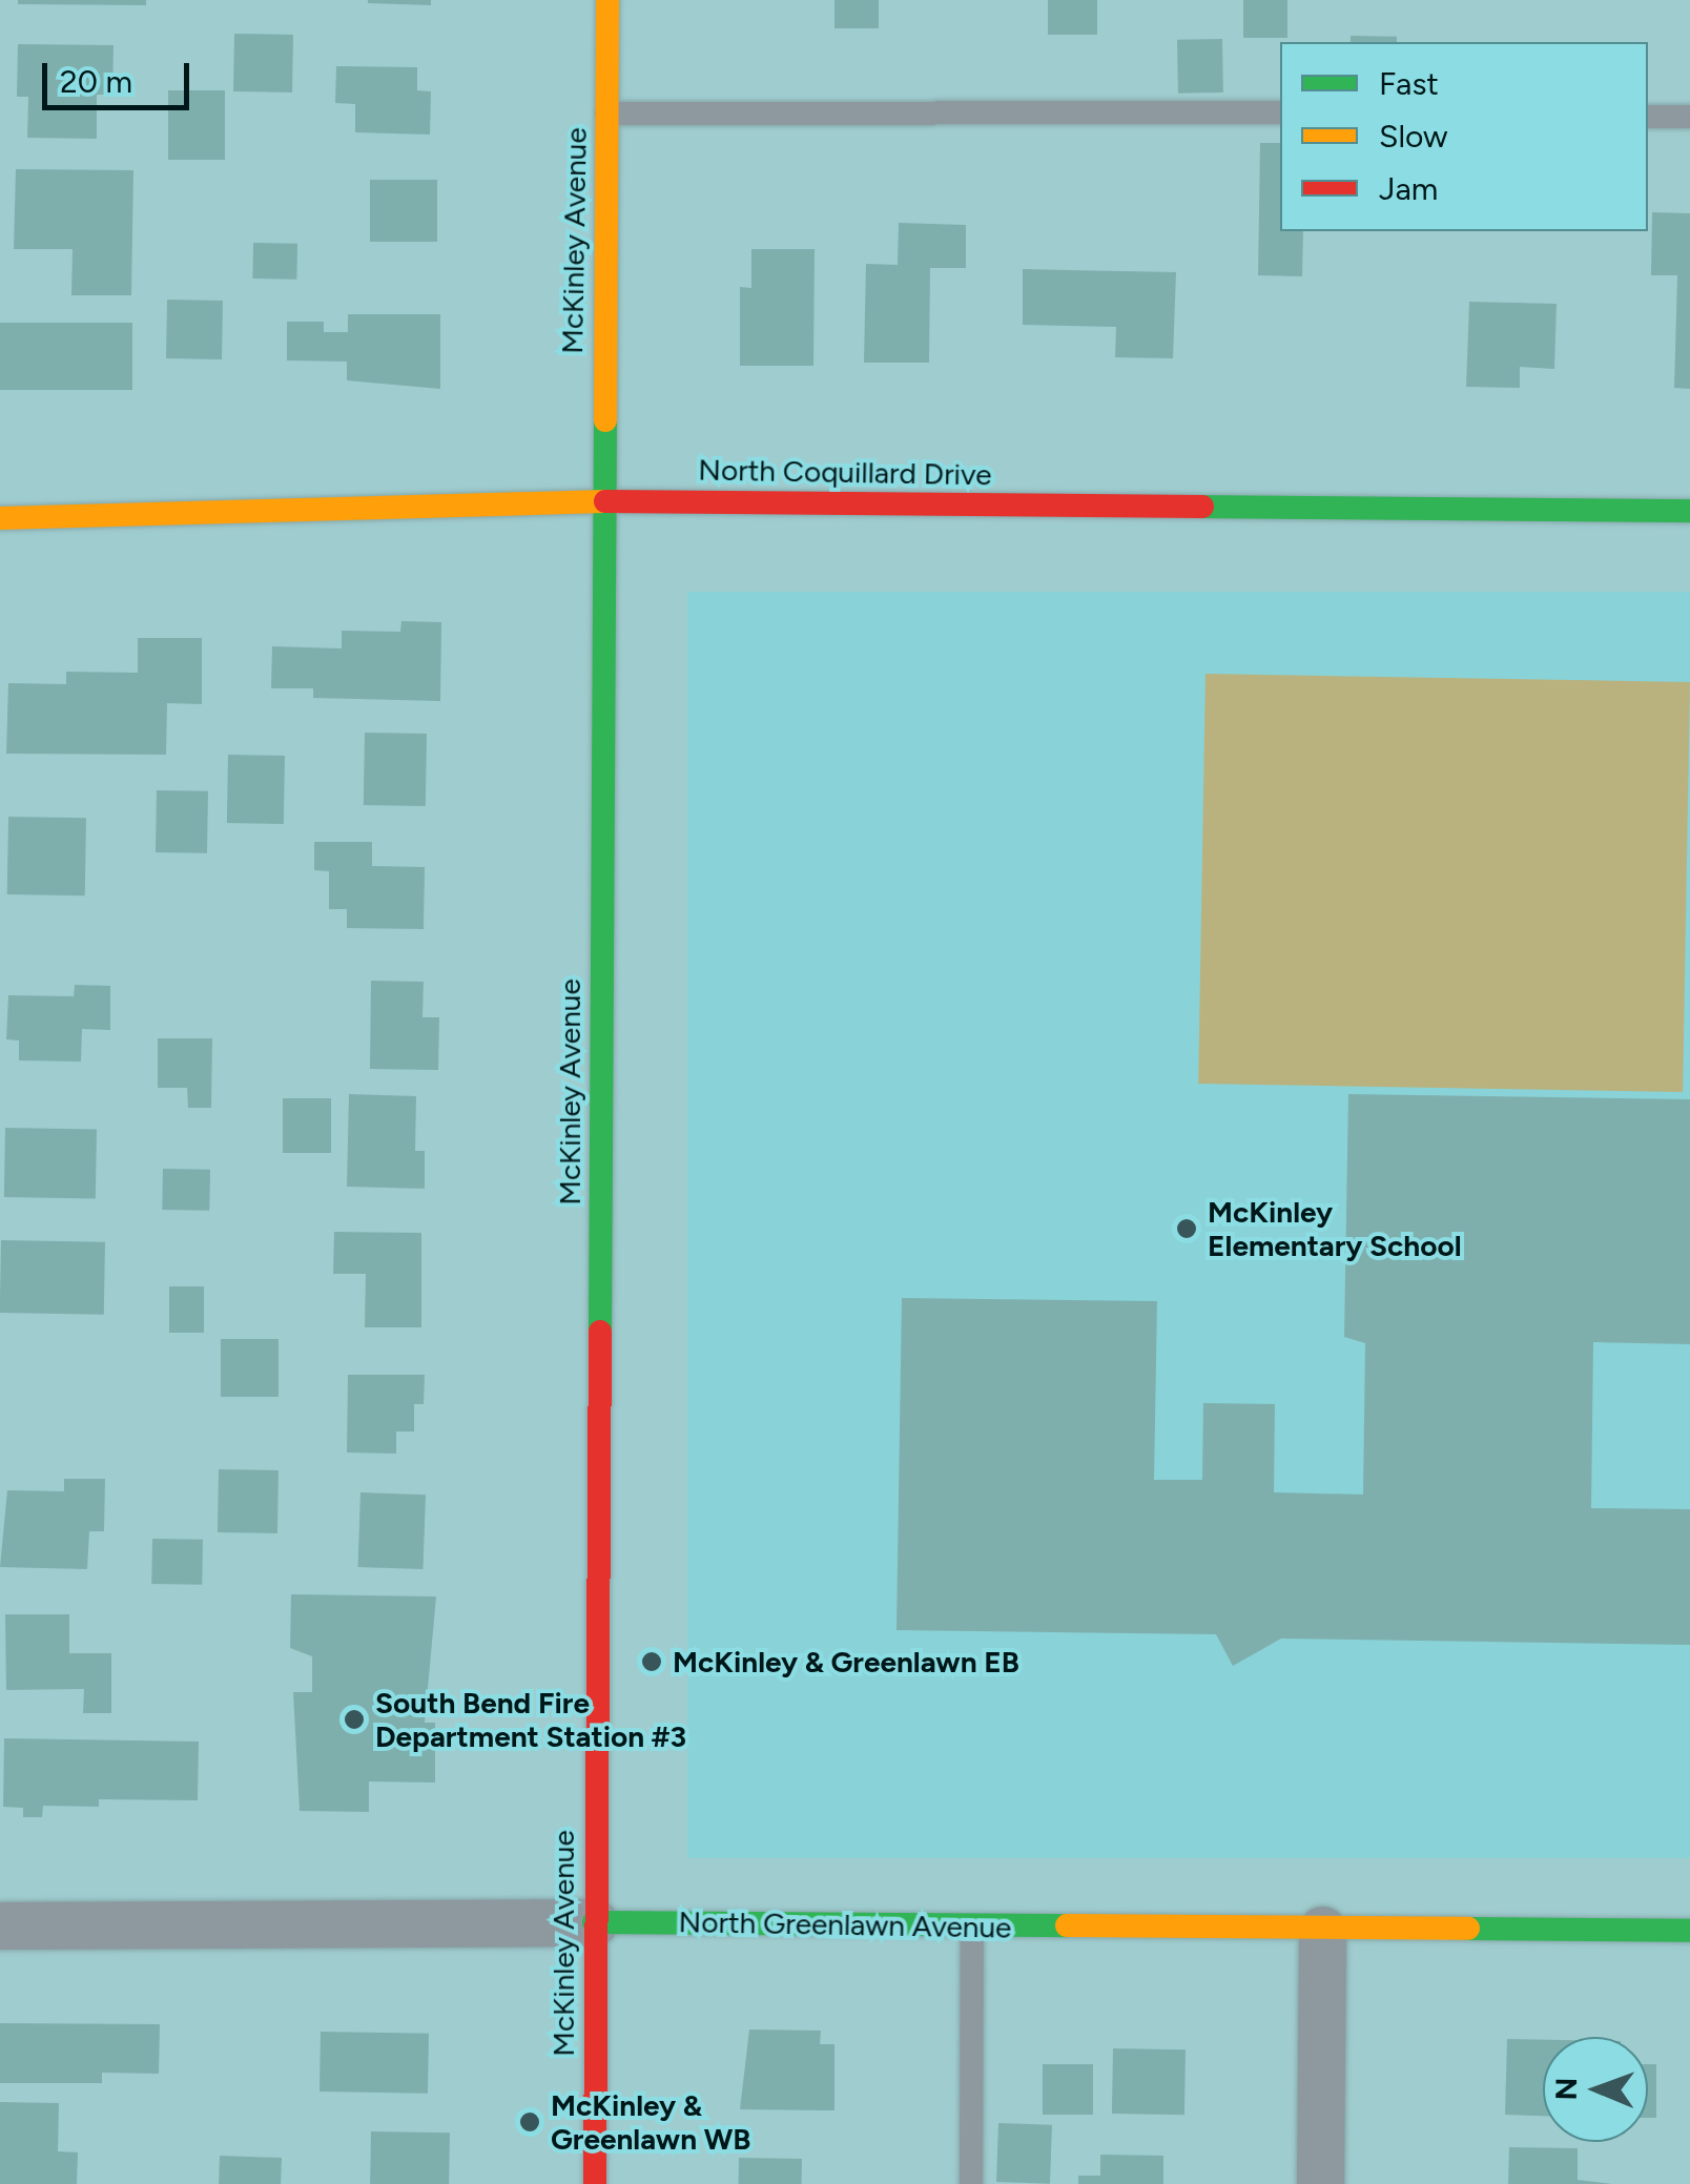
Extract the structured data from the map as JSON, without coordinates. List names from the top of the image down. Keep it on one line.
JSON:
{"streets":{"street":["McKinley Avenue","North Coquillard Drive","North Greenlawn Avenue"]},"crossings":[["McKinley Avenue","North Coquillard Drive"],["McKinley Avenue","North Greenlawn Avenue"]],"places":["McKinley Elementary School","McKinley & Greenlawn EB","South Bend Fire Department Station #3","McKinley & Greenlawn WB"],"legend":["Fast","Slow","Jam"],"scale_bar":"20 m","north":"left"}
